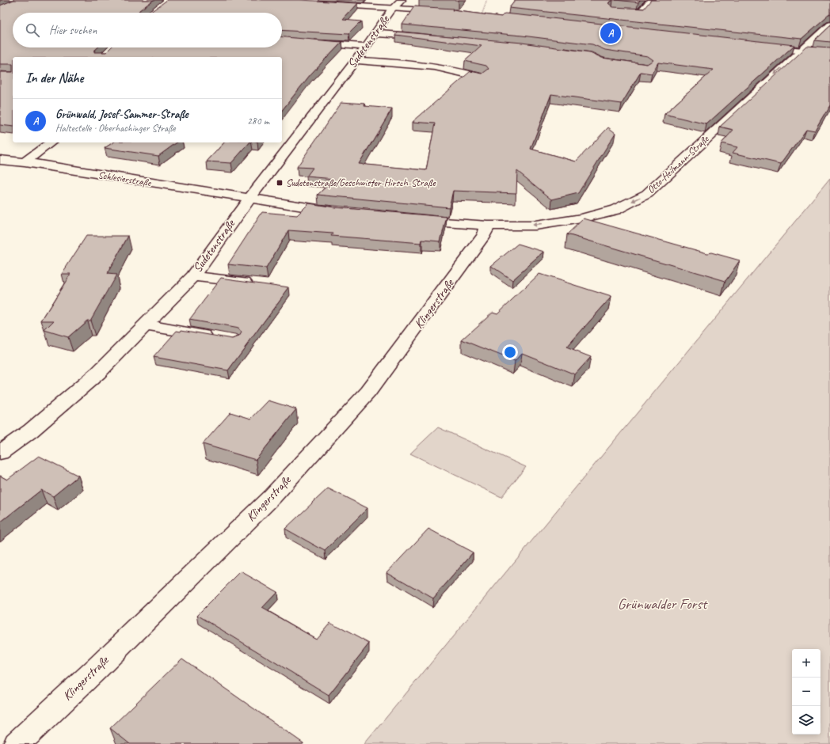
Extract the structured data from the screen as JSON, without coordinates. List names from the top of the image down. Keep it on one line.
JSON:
{"streets":{"street":["Sudetenstraße","Otto-Heilmann-Straße","Schlesierstraße","Klingerstraße"]},"crossings":[["Sudetenstraße","Schlesierstraße"],["Otto-Heilmann-Straße","Klingerstraße"]],"one_way":["Otto-Heilmann-Straße"],"parks":["Grünwalder Forst"],"places":{"transit":["Sudetenstraße/Geschwister-Hirsch-Straße"]},"page":{"search":"Hier suchen","pins":"A","heading":"In der Nähe","list":[{"mark":"A","name":"Grünwald, Josef-Sammer-Straße","note":"Haltestelle · Oberhachinger Straße","value":"280 m"}],"map_buttons":["+","−"]}}
